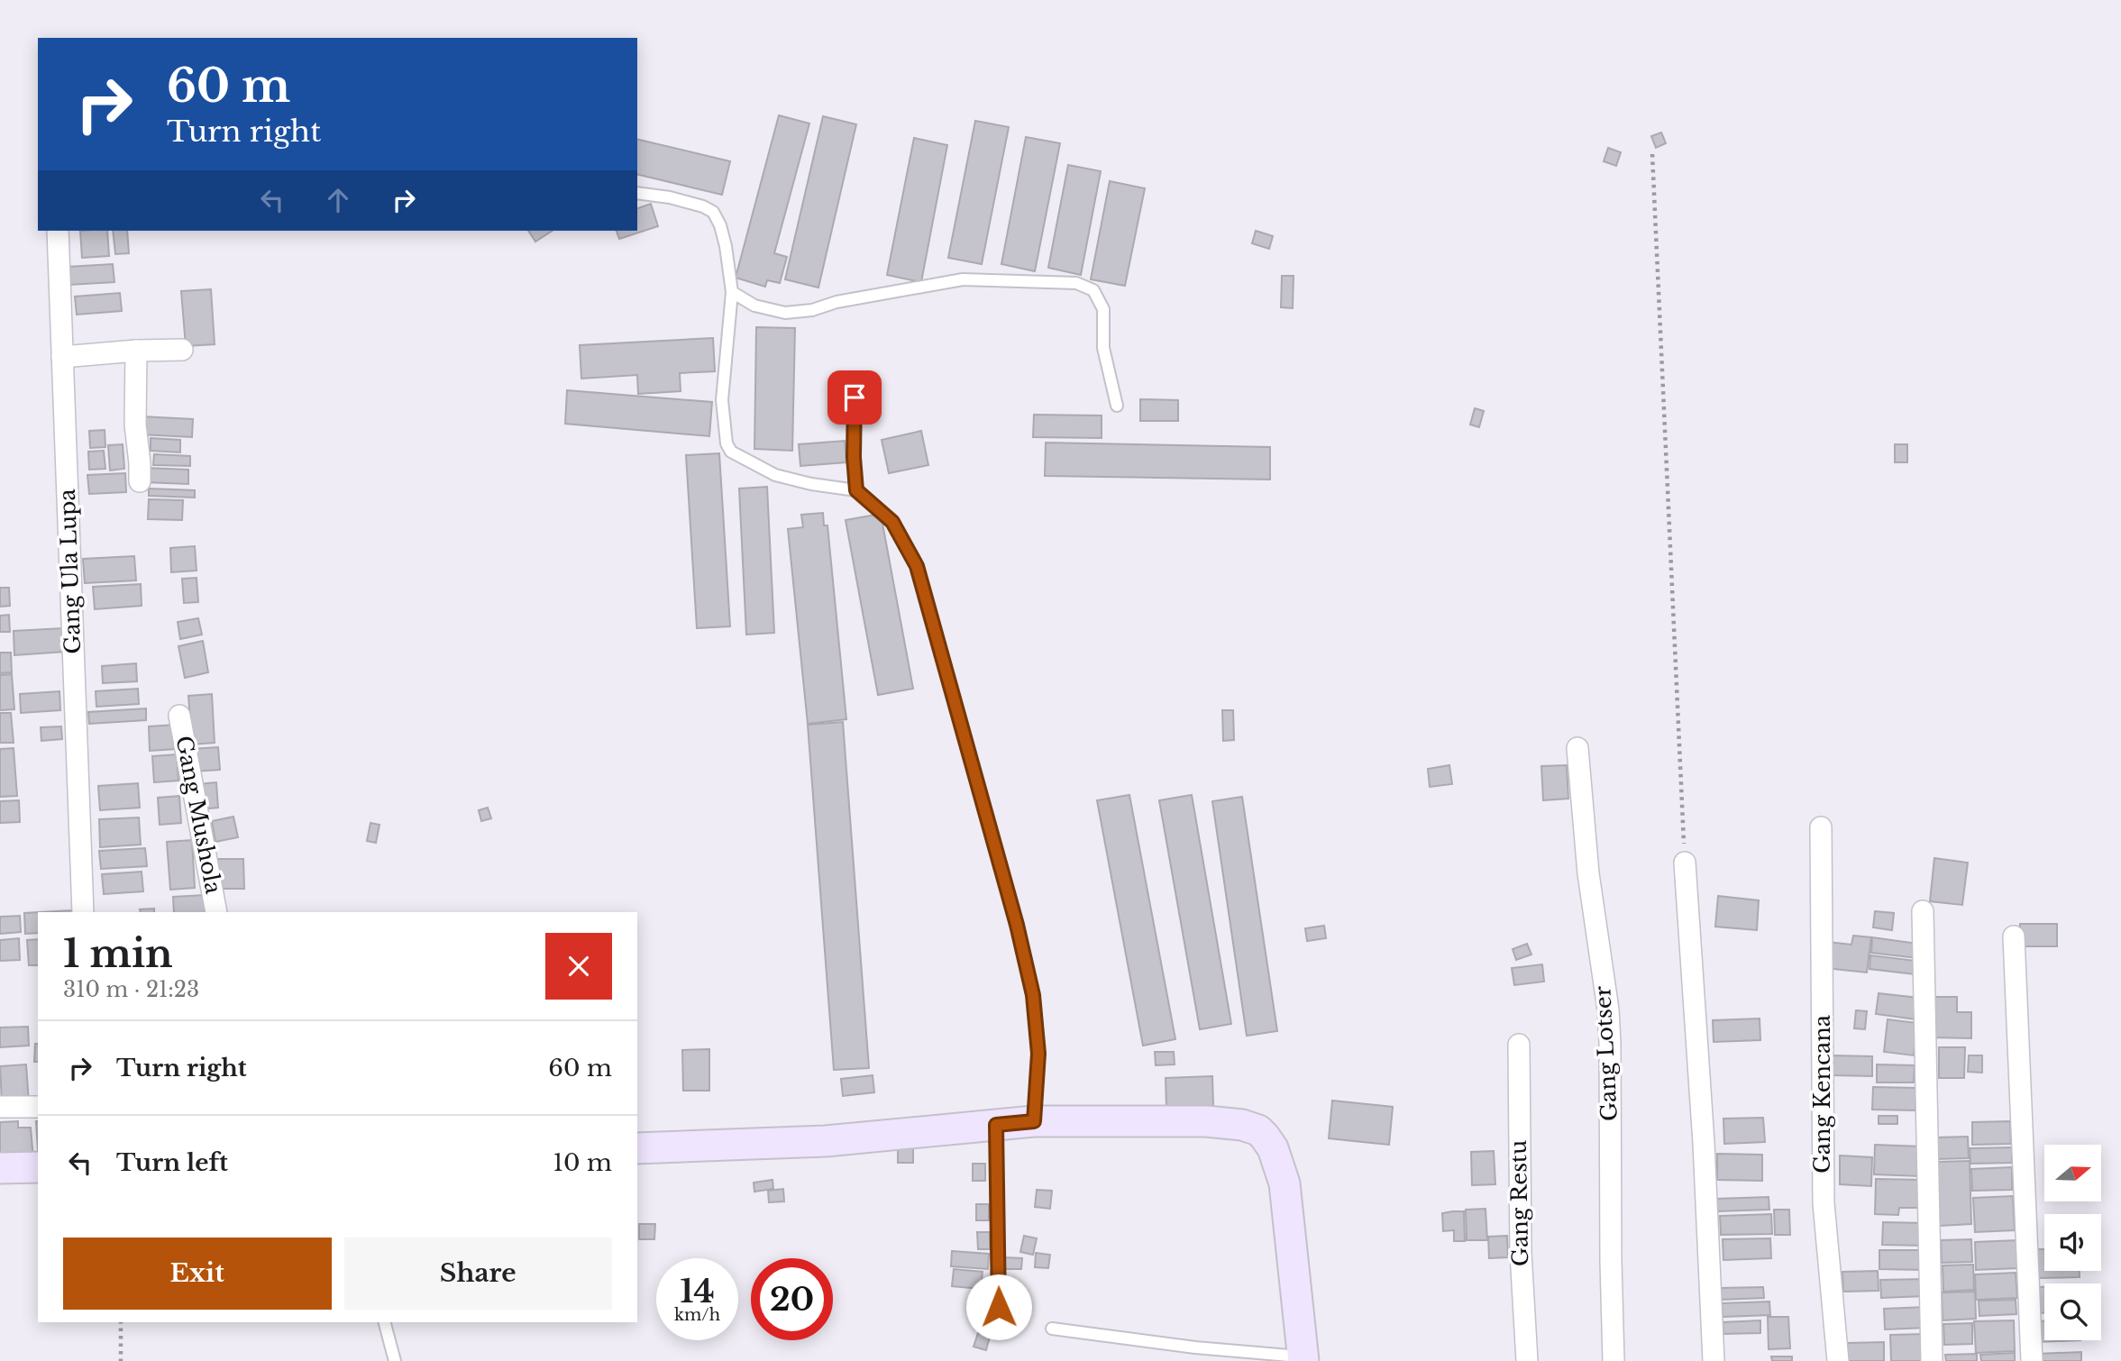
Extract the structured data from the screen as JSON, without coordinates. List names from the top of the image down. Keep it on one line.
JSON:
{"streets":{"street":["Gang Ula Lupa","Gang Mushola","Gang Lotser","Gang Kencana","Gang Restu"]},"north":"right","page":{"turn":["60 m","Turn right"],"heading":["1 min","310 m · 21:23"],"list":[{"name":"Turn right","value":"60 m"},{"name":"Turn left","value":"10 m"}],"buttons":["Exit","Share"],"speed":"14 km/h","limit":"20"}}
